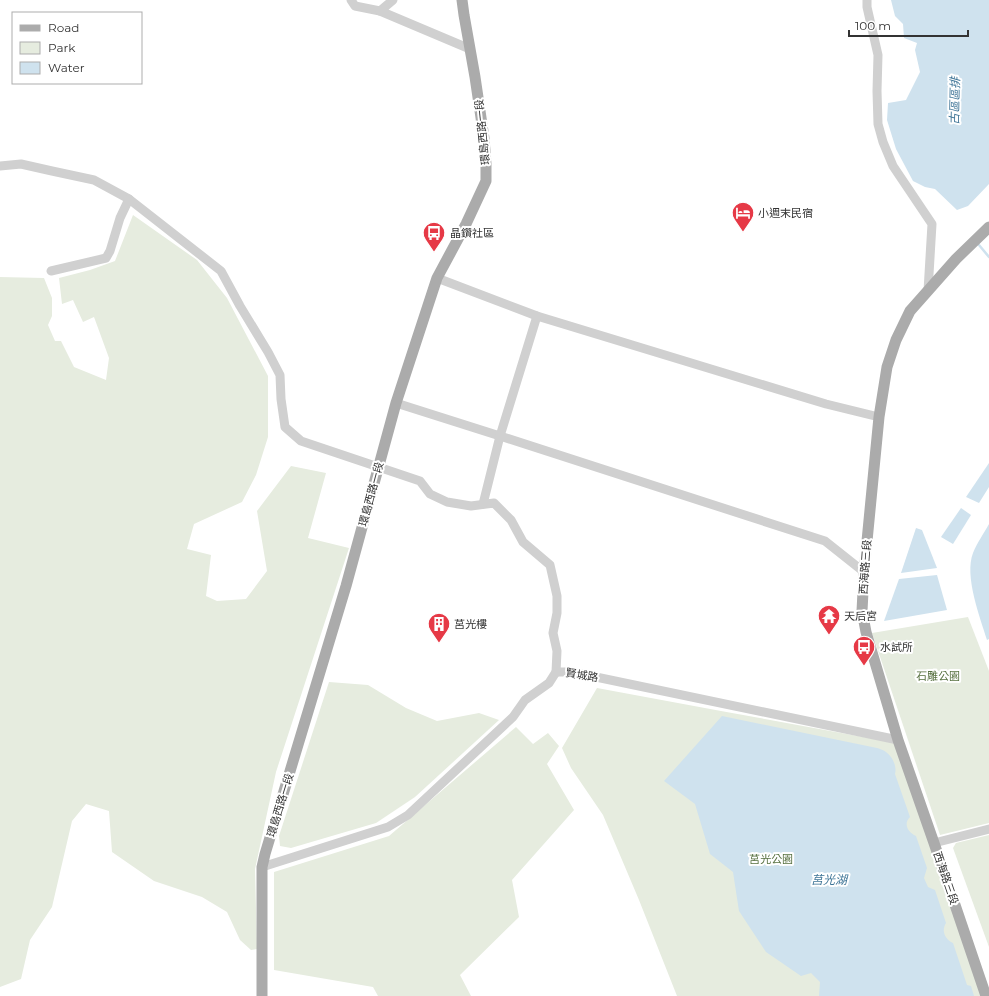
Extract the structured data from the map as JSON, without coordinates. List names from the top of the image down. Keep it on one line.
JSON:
{"streets":{"main road":["環島西路一段","西海路三段"],"street":["賢城路"]},"crossings":[["環島西路一段","賢城路"],["西海路三段","賢城路"]],"water":["古區區排","莒光湖"],"parks":["石雕公園","莒光公園"],"places":{"hotel":["小週末民宿"],"bus stop":["晶鑽社區","水試所"],"temple":["天后宮"],"building":["莒光樓"]},"legend":["Road","Park","Water"],"scale_bar":"100 m"}
